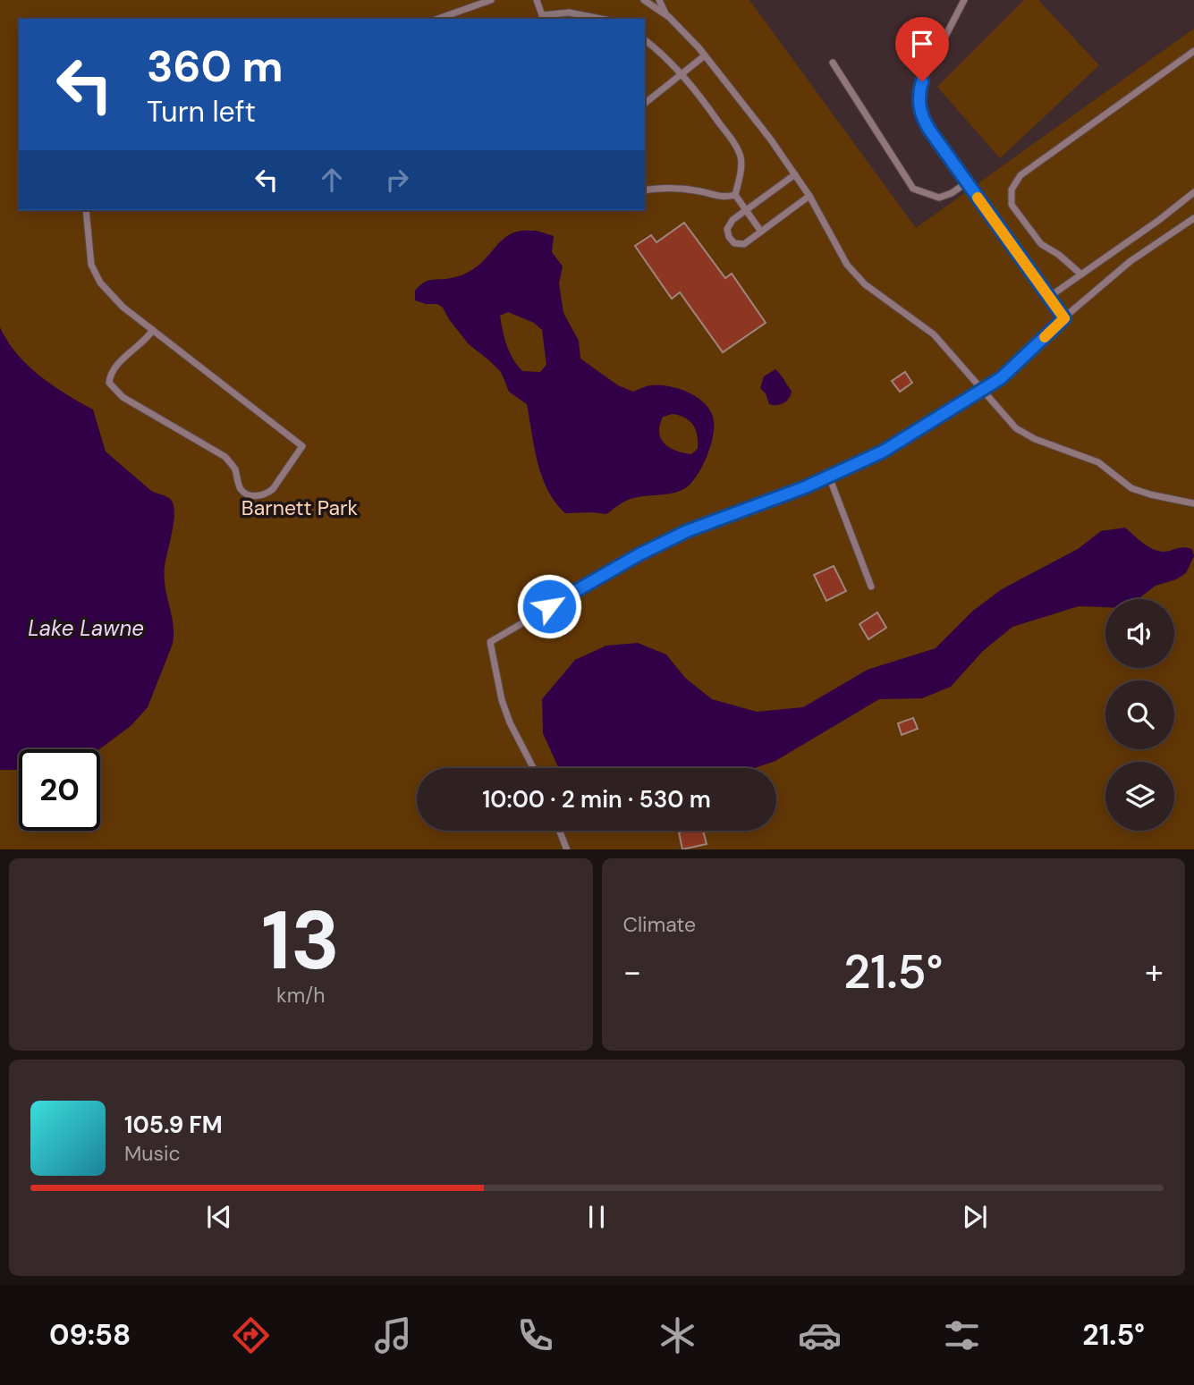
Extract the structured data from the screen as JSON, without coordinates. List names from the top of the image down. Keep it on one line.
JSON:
{"water":["Lake Lawne"],"parks":["Barnett Park"],"page":{"turn":["360 m","Turn left"],"limit":"20","trip":"10:00 · 2 min · 530 m","tile":[["13","km/h"],"Climate"],"heat":["−","21.5°","+"],"song":["105.9 FM","Music"],"tabs":["09:58","21.5°"]}}
